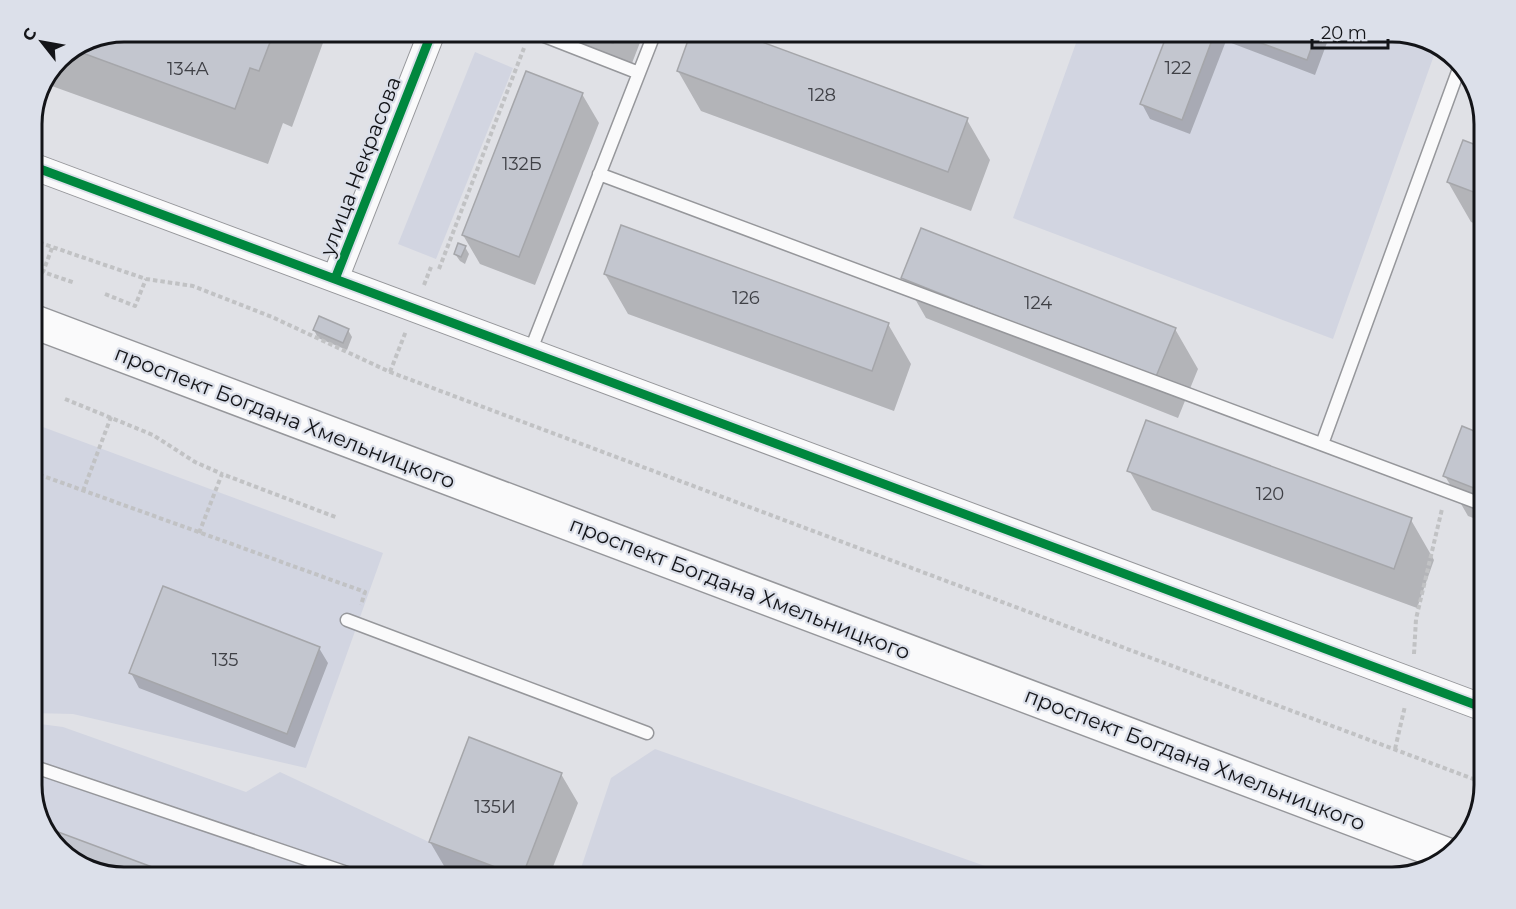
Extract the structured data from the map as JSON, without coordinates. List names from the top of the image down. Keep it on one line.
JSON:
{"streets":{"main road":["проспект Богдана Хмельницкого"],"street":["улица Некрасова"]},"house_numbers":["122","134А","128","132Б","126","124","120","135","135И"],"scale_bar":"20 m","north":"top left"}
